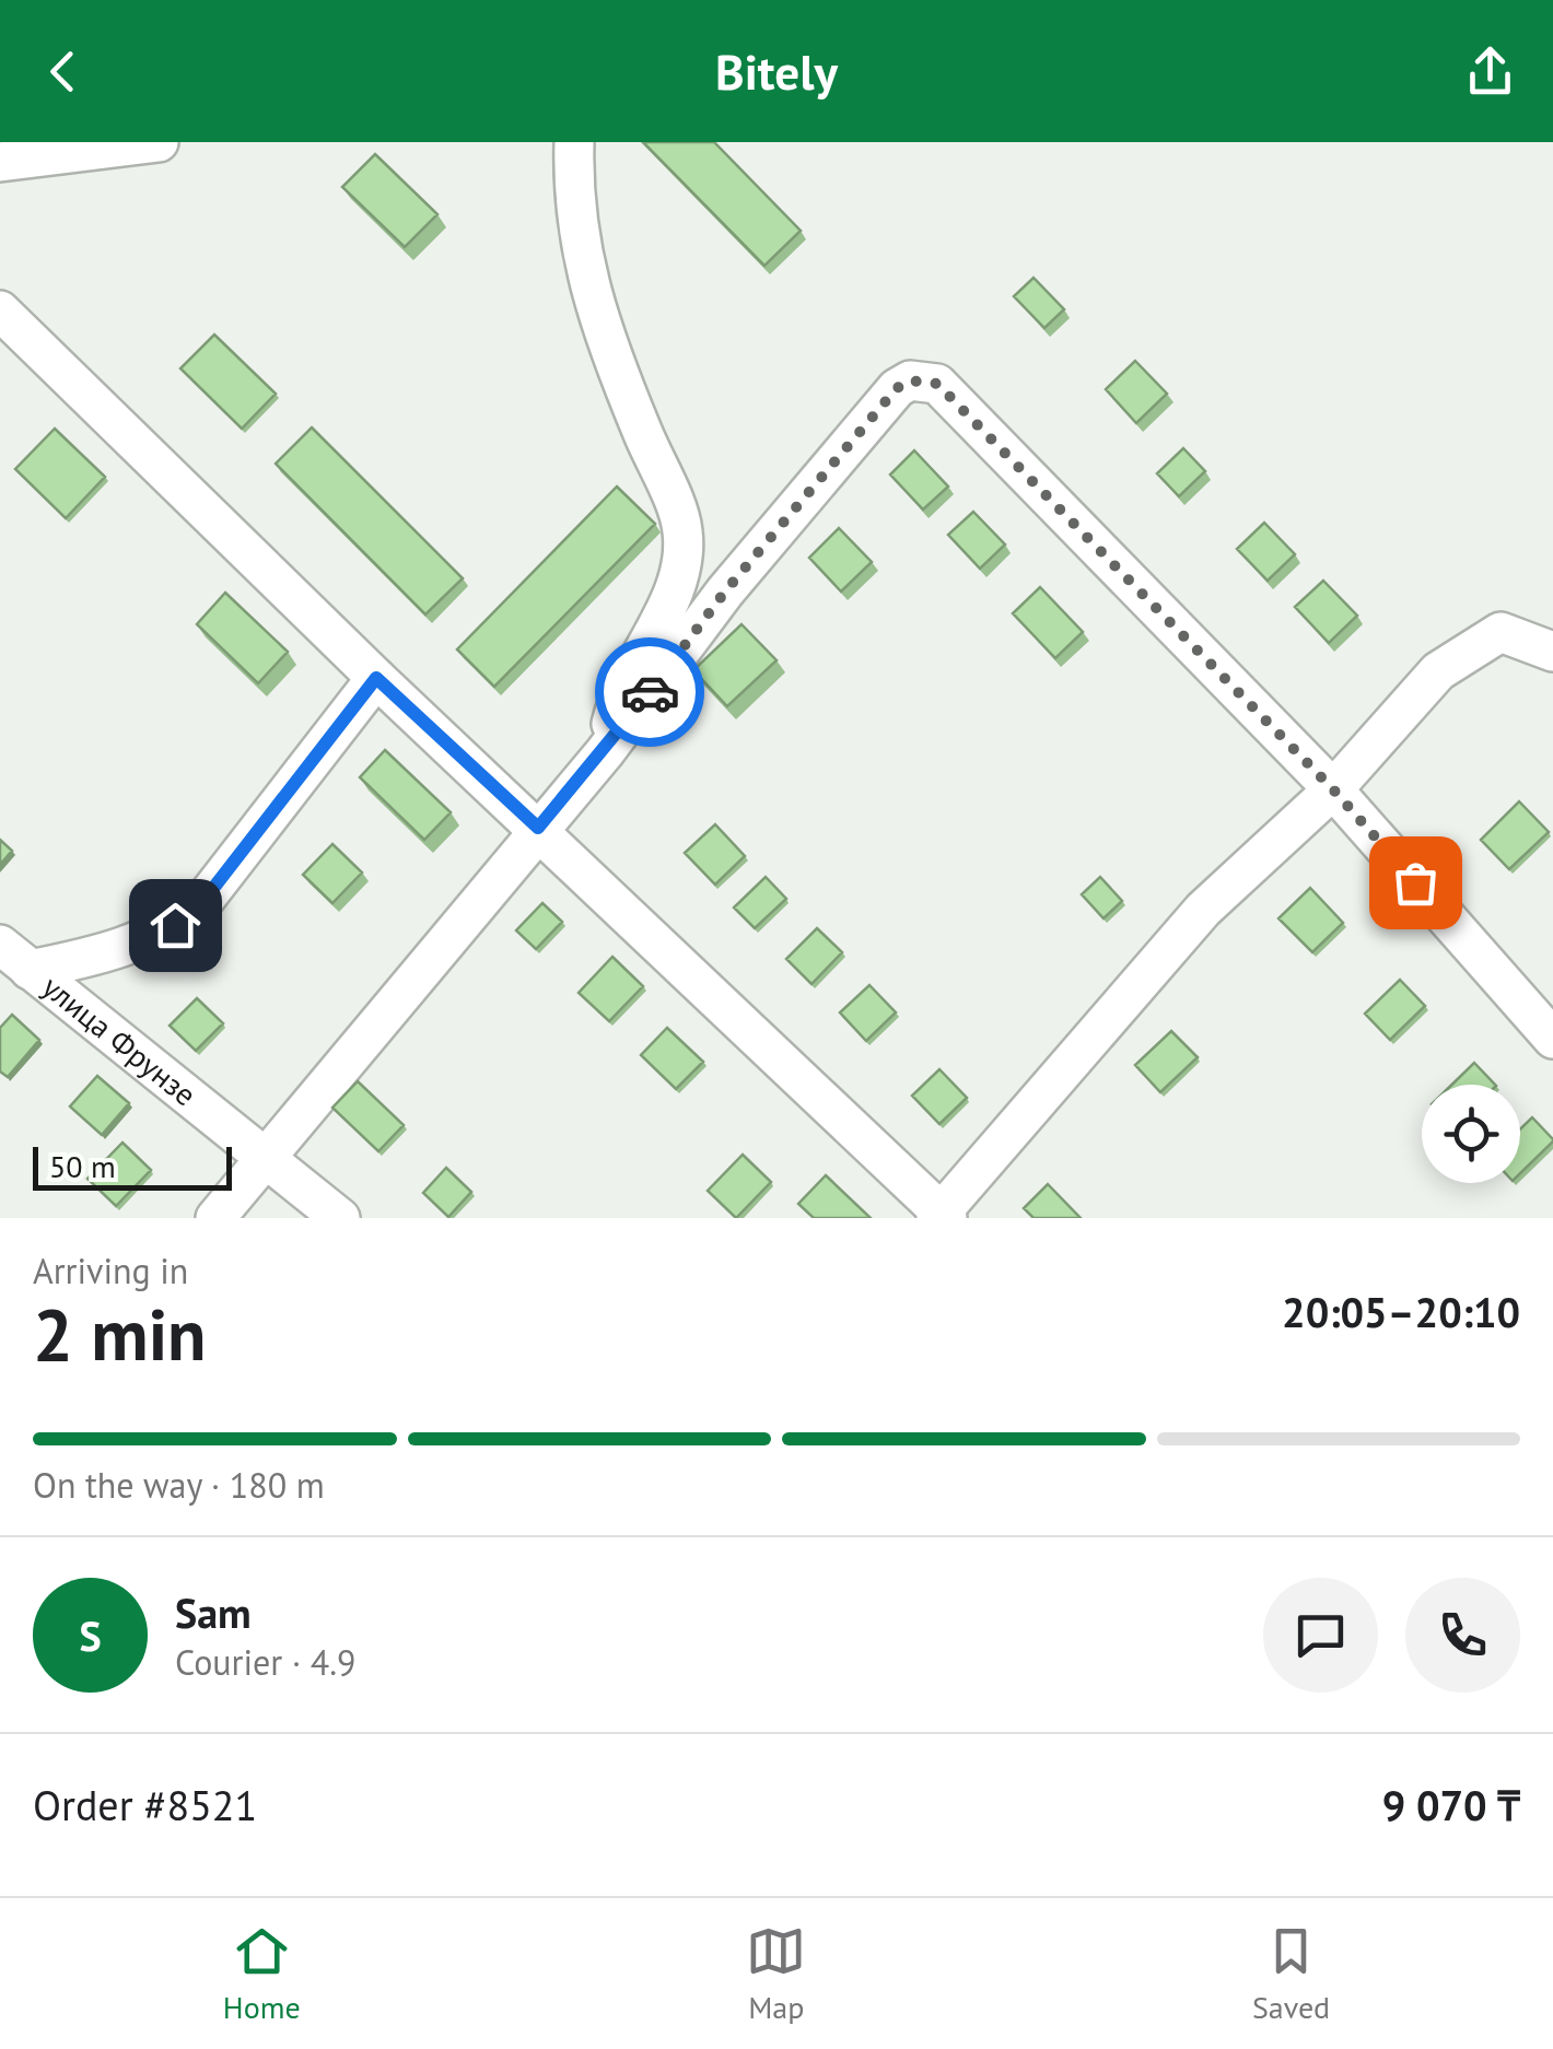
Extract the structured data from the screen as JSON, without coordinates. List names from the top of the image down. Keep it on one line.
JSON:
{"streets":{"street":["улица Фрунзе"]},"scale_bar":"50 m","page":{"header":"Bitely","scale":"50 m","heading":["2 min","Arriving in","20:05–20:10"],"panel":["Sam","Courier · 4.9","Order #8521","9 070 ₸"],"bar":"On the way · 180 m","round":"S","tabs":["Home","Map","Saved"]}}
